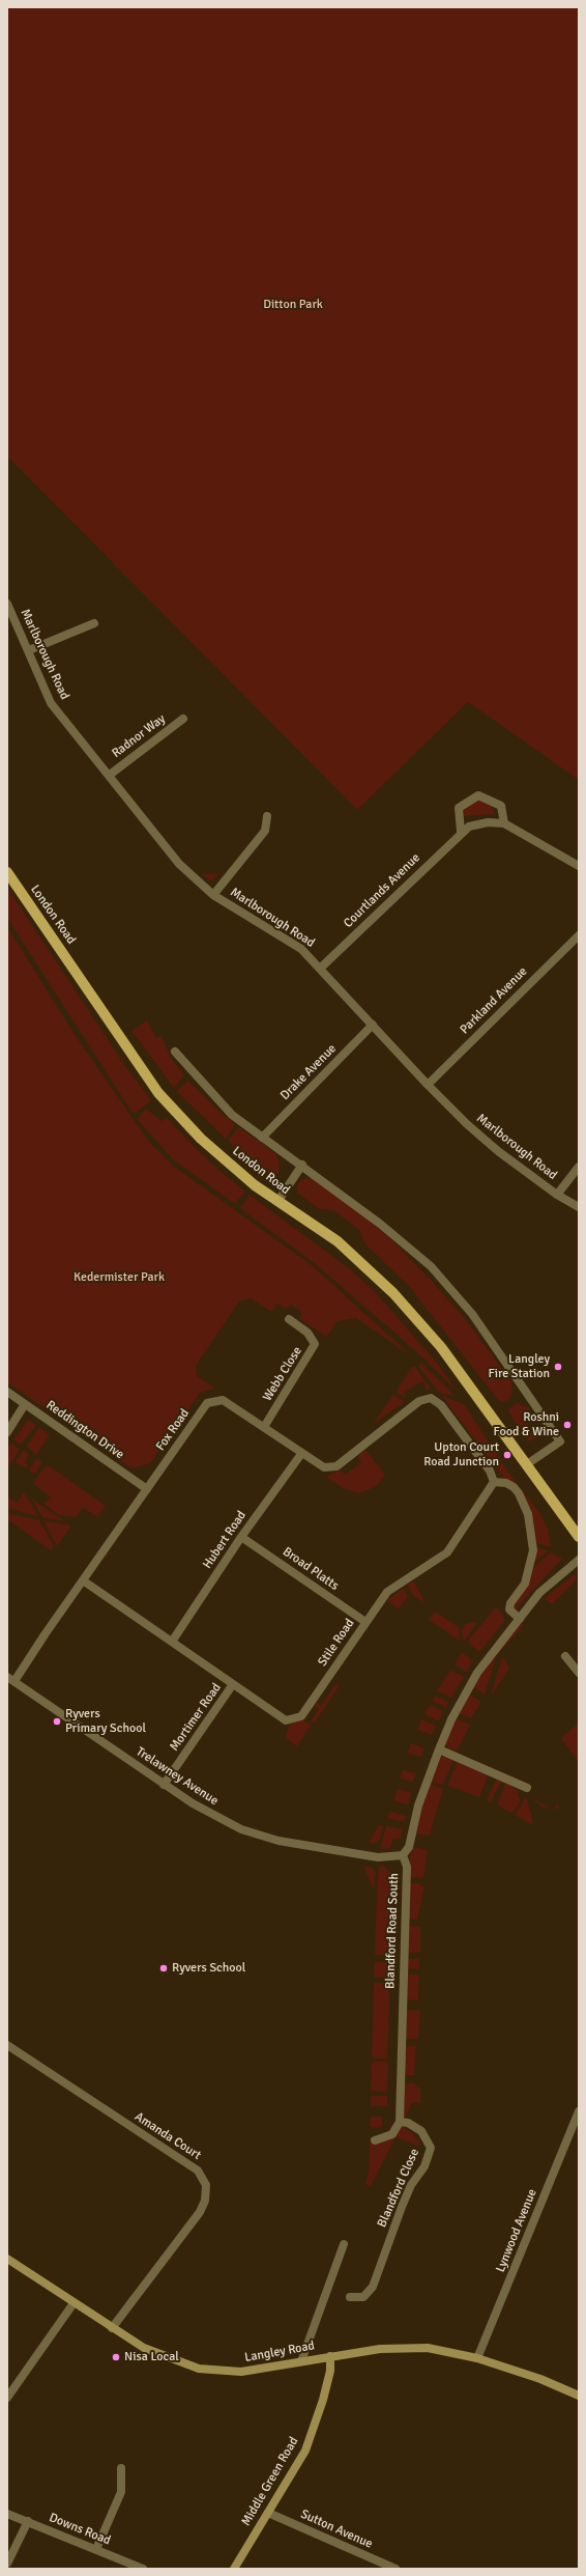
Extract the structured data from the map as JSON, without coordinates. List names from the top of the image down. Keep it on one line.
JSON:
{"streets":{"main road":["London Road"],"street":["Marlborough Road","Radnor Way","Courtlands Avenue","Parkland Avenue","Drake Avenue","Webb Close","Reddington Drive","Fox Road","Hubert Road","Broad Platts","Stile Road","Mortimer Road","Trelawney Avenue","Blandford Road South","Amanda Court","Blandford Close","Lynwood Avenue","Langley Road","Middle Green Road","Downs Road","Sutton Avenue"]},"crossings":[["Marlborough Road","Radnor Way"],["Marlborough Road","Courtlands Avenue"],["Marlborough Road","Parkland Avenue"],["Marlborough Road","Drake Avenue"],["Webb Close","Fox Road"],["Reddington Drive","Fox Road"],["Fox Road","Hubert Road"],["Fox Road","Stile Road"],["Fox Road","Trelawney Avenue"],["Hubert Road","Broad Platts"],["Hubert Road","Stile Road"],["Broad Platts","Stile Road"],["Stile Road","Mortimer Road"],["Mortimer Road","Trelawney Avenue"],["Trelawney Avenue","Blandford Road South"],["Blandford Road South","Blandford Close"],["Amanda Court","Langley Road"],["Lynwood Avenue","Langley Road"],["Langley Road","Middle Green Road"],["Middle Green Road","Sutton Avenue"]],"parks":["Ditton Park","Kedermister Park"],"places":["Langley Fire Station","Roshni Food & Wine","Upton Court Road Junction","Ryvers Primary School","Ryvers School","Nisa Local"]}
